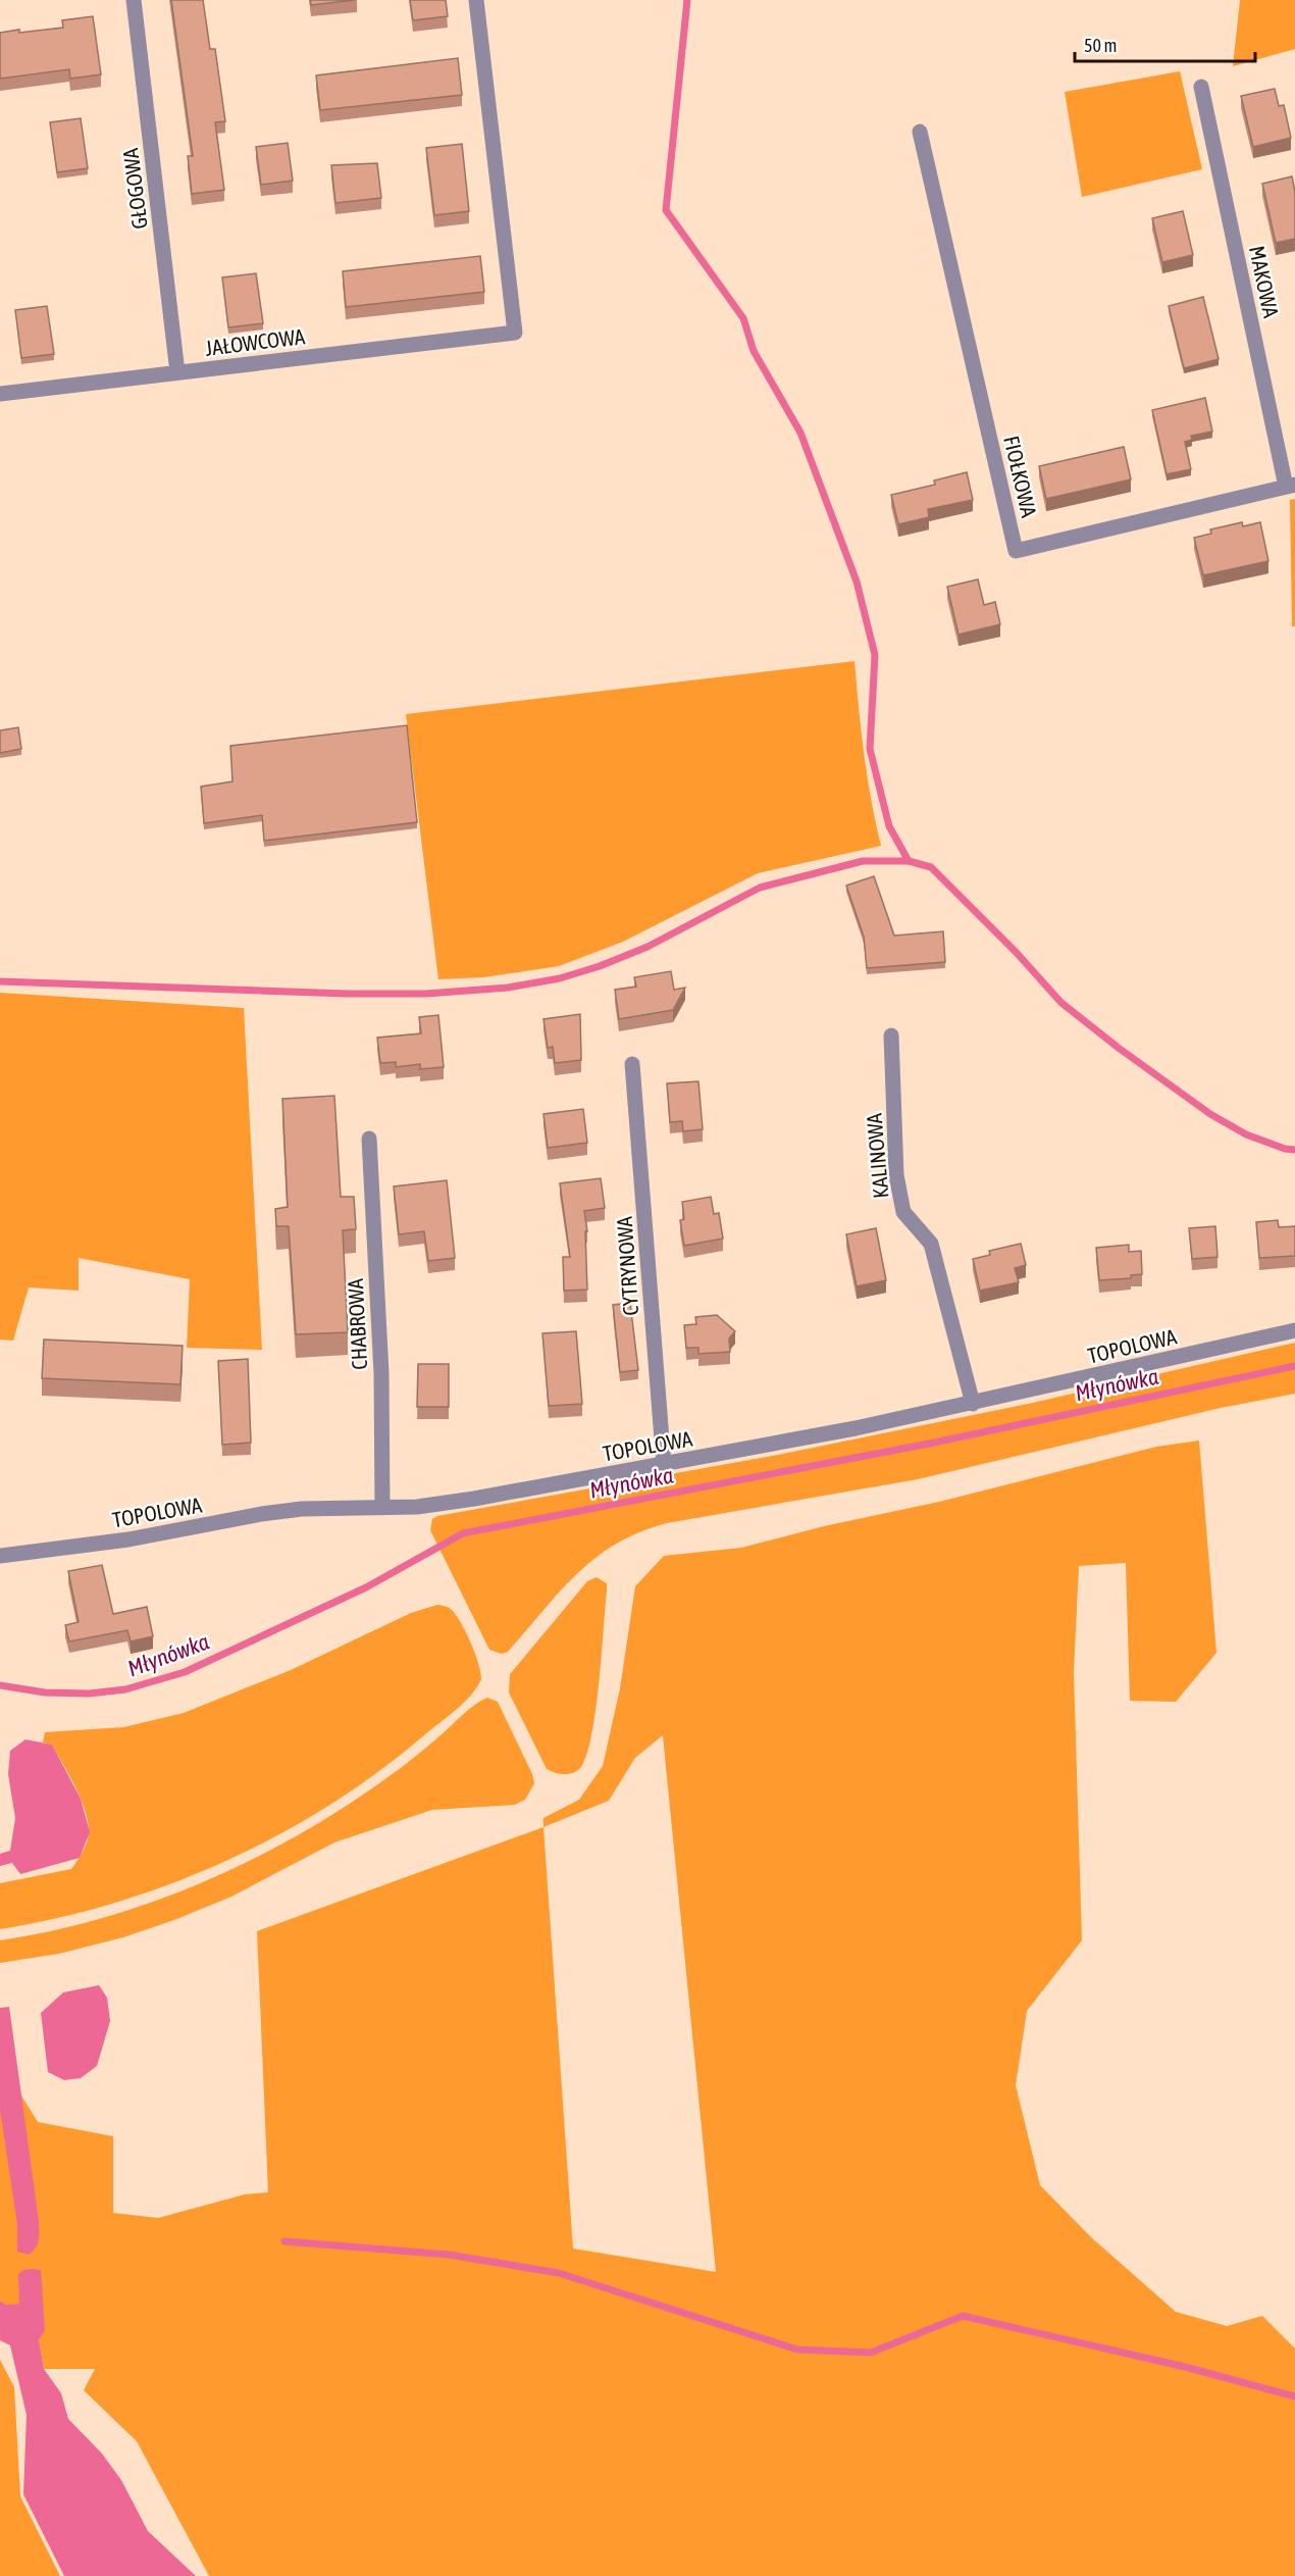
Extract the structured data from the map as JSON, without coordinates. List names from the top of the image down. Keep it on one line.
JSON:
{"streets":{"street":["GŁOGOWA","MAKOWA","JAŁOWCOWA","FIOŁKOWA","KALINOWA","CYTRYNOWA","CHABROWA","TOPOLOWA"]},"crossings":[["GŁOGOWA","JAŁOWCOWA"],["MAKOWA","FIOŁKOWA"],["KALINOWA","TOPOLOWA"],["CYTRYNOWA","TOPOLOWA"],["CHABROWA","TOPOLOWA"]],"water":["Młynówka"],"scale_bar":"50 m"}
